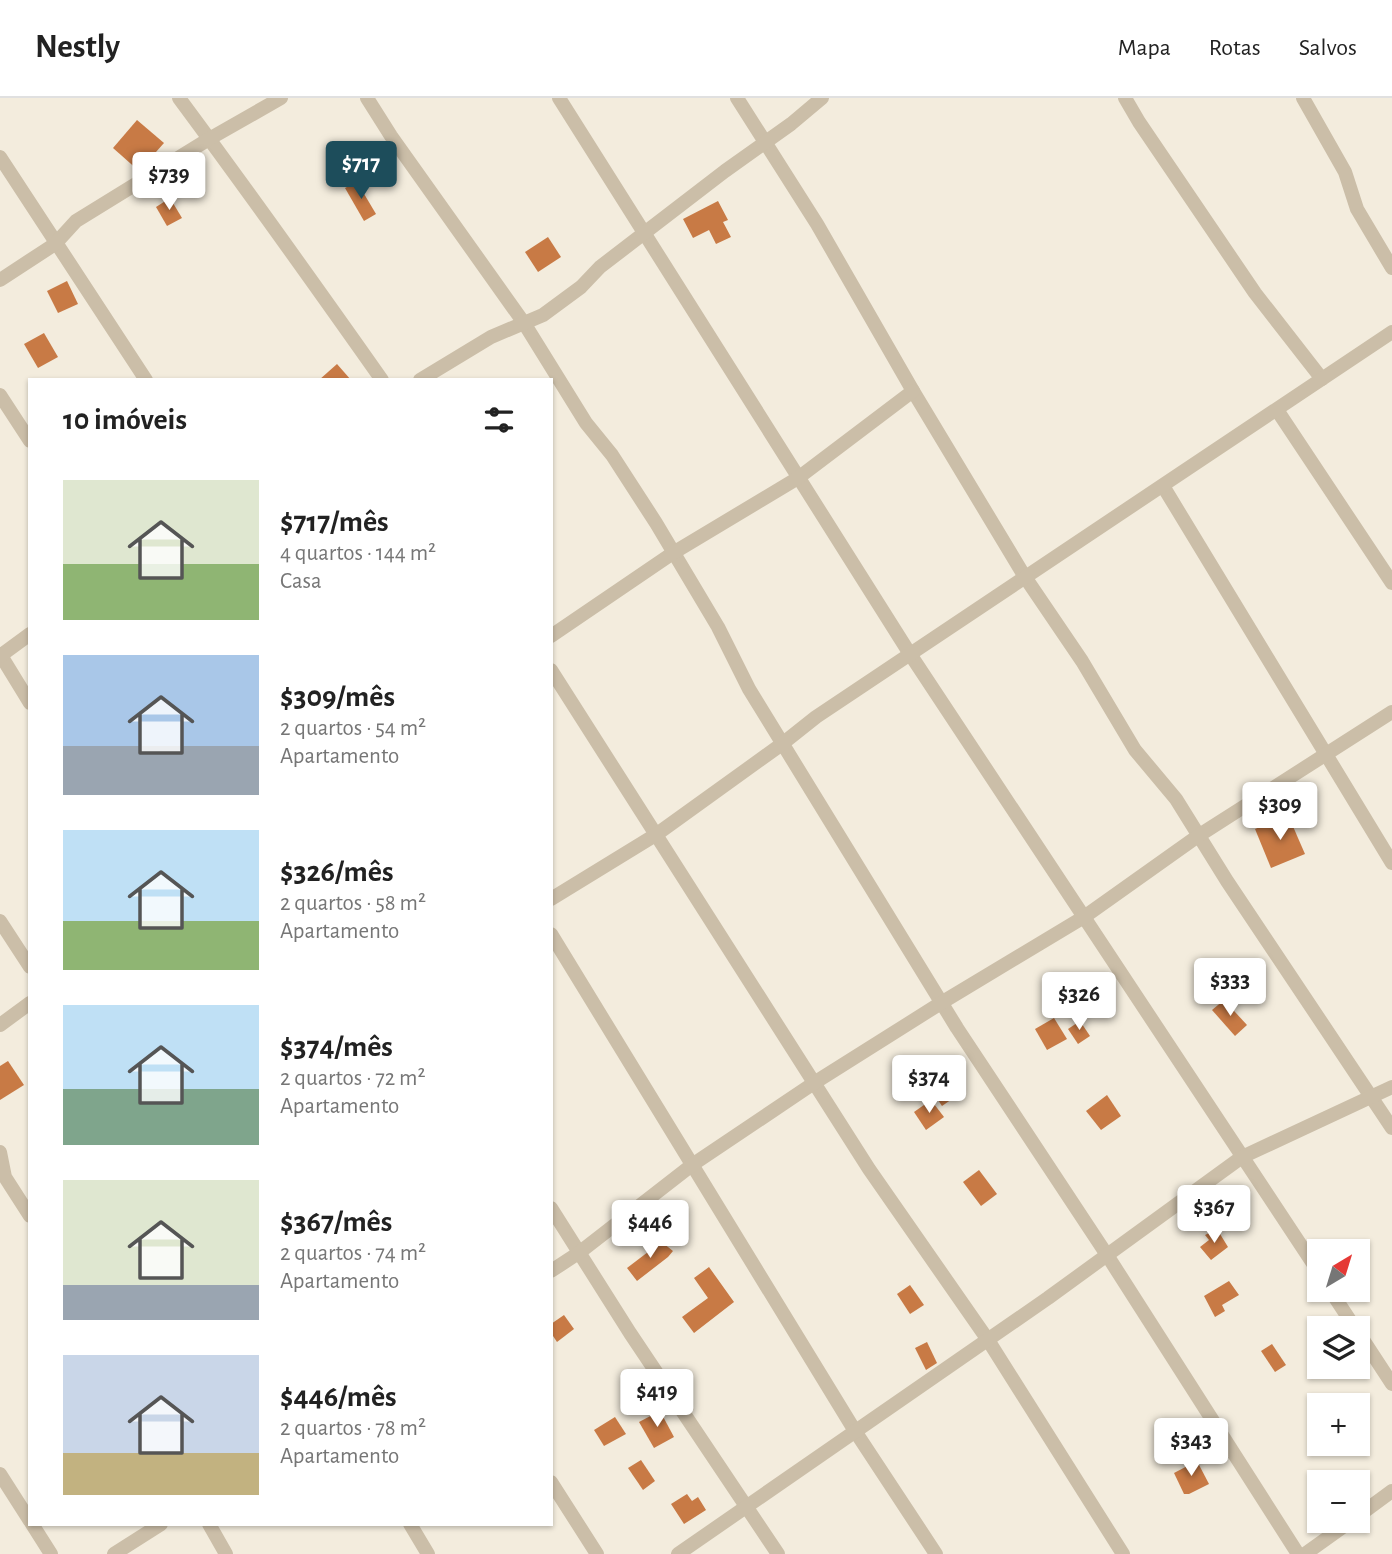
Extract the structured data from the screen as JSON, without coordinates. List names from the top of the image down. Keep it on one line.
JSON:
{"north":"top right","page":{"header":"Nestly","nav":["Mapa","Rotas","Salvos"],"price":["$717","$739","$309","$333","$326","$374","$367","$446","$419","$343"],"heading":"10 imóveis","list":[{"name":"$717/mês","note":"4 quartos · 144 m² · Casa"},{"name":"$309/mês","note":"2 quartos · 54 m² · Apartamento"},{"name":"$326/mês","note":"2 quartos · 58 m² · Apartamento"},{"name":"$374/mês","note":"2 quartos · 72 m² · Apartamento"},{"name":"$367/mês","note":"2 quartos · 74 m² · Apartamento"},{"name":"$446/mês","note":"2 quartos · 78 m² · Apartamento"}],"map_buttons":["+","−"]}}
